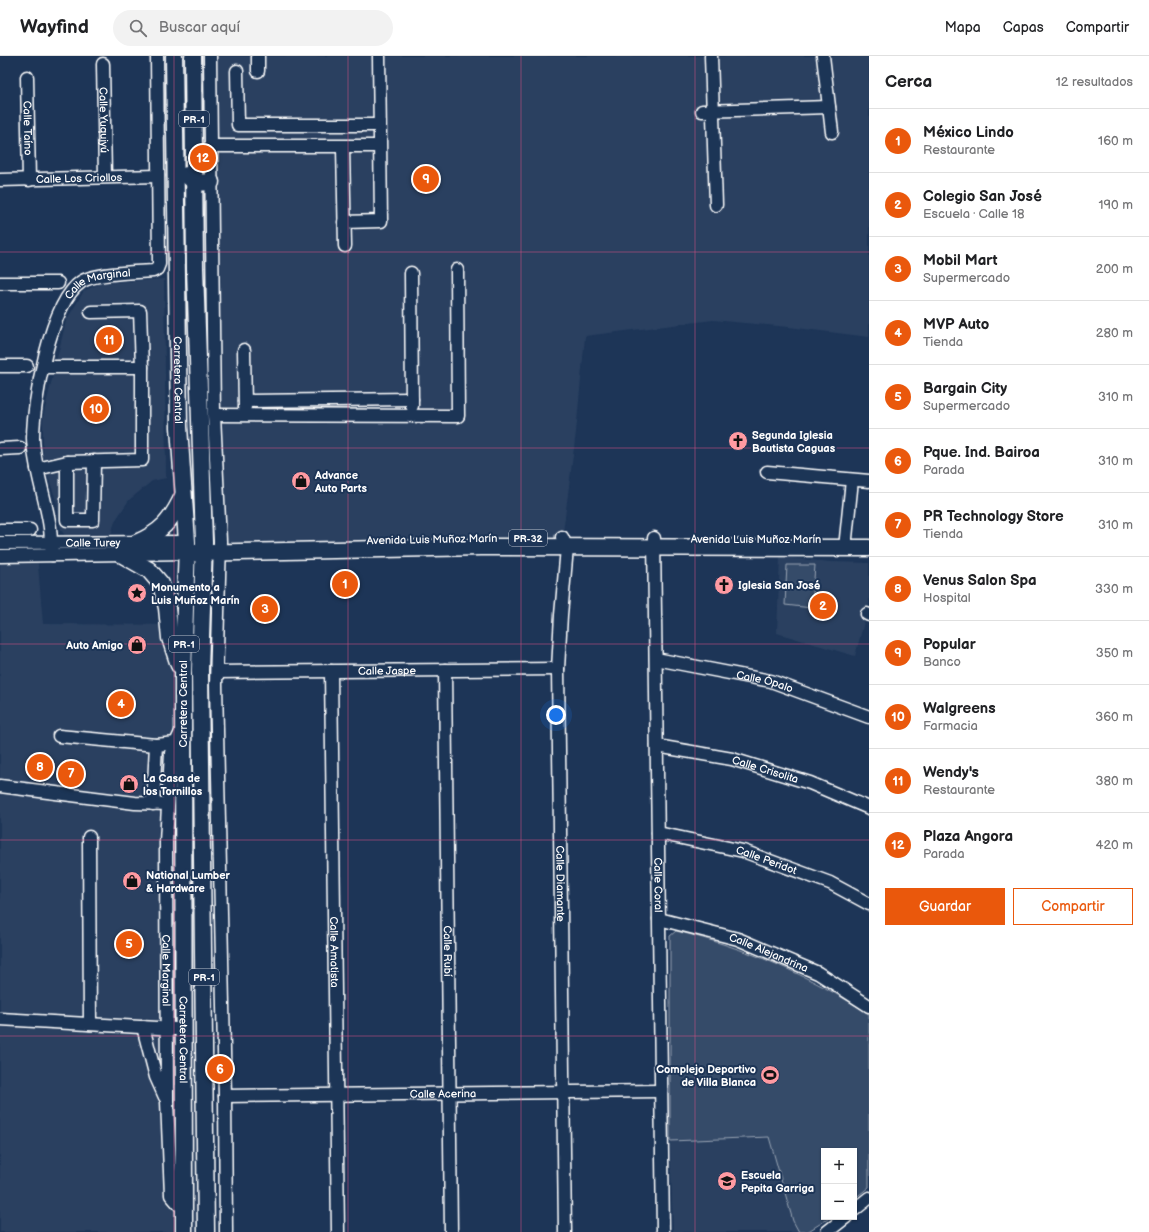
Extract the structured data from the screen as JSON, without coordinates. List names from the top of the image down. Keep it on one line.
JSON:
{"streets":{"main road":["PR-1","Carretera Central","PR-32","Avenida Luis Muñoz Marín"],"street":["Calle Yuquiyú","Calle Taíno","Calle Los Criollos","Calle Marginal","Calle Turey","Calle Jaspe","Calle Ópalo","Calle Crisolita","Calle Peridot","Calle Diamante","Calle Coral","Calle Rubí","Calle Amatista","Calle Alejandrina","Calle Acerina"]},"crossings":[["Calle Yuquiyú","Calle Los Criollos"],["Calle Taíno","Calle Los Criollos"],["Calle Los Criollos","Calle Marginal"],["Calle Marginal","Carretera Central"],["Calle Marginal","Calle Turey"],["Carretera Central","Calle Turey"],["Avenida Luis Muñoz Marín","Calle Diamante"],["Avenida Luis Muñoz Marín","Calle Coral"],["Calle Jaspe","Calle Diamante"],["Calle Jaspe","Calle Rubí"],["Calle Jaspe","Calle Amatista"],["Calle Ópalo","Calle Coral"],["Calle Crisolita","Calle Coral"],["Calle Peridot","Calle Coral"],["Calle Diamante","Calle Acerina"],["Calle Coral","Calle Alejandrina"],["Calle Coral","Calle Acerina"],["Calle Rubí","Calle Acerina"],["Calle Amatista","Calle Acerina"]],"places":{"church":["Segunda Iglesia Bautista Caguas","Iglesia San José"],"shop":["Advance Auto Parts","Auto Amigo","La Casa de los Tornillos","National Lumber & Hardware"],"place":["Monumento a Luis Muñoz Marín"],"sports":["Complejo Deportivo de Villa Blanca"],"school or university":["Escuela Pepita Garriga"]},"page":{"header":"Wayfind","search":"Buscar aquí","nav":["Mapa","Capas","Compartir"],"heading":["Cerca","12 resultados"],"list":[{"mark":"1","name":"México Lindo","note":"Restaurante","value":"160 m"},{"mark":"2","name":"Colegio San José","note":"Escuela · Calle 18","value":"190 m"},{"mark":"3","name":"Mobil Mart","note":"Supermercado","value":"200 m"},{"mark":"4","name":"MVP Auto","note":"Tienda","value":"280 m"},{"mark":"5","name":"Bargain City","note":"Supermercado","value":"310 m"},{"mark":"6","name":"Pque. Ind. Bairoa","note":"Parada","value":"310 m"},{"mark":"7","name":"PR Technology Store","note":"Tienda","value":"310 m"},{"mark":"8","name":"Venus Salon Spa","note":"Hospital","value":"330 m"},{"mark":"9","name":"Popular","note":"Banco","value":"350 m"},{"mark":"10","name":"Walgreens","note":"Farmacia","value":"360 m"},{"mark":"11","name":"Wendy's","note":"Restaurante","value":"380 m"},{"mark":"12","name":"Plaza Angora","note":"Parada","value":"420 m"}],"pins":["12","9","11","10","1","2","3","4","8","7","5","6"],"buttons":["Guardar","Compartir"],"map_buttons":["+","−"]}}
